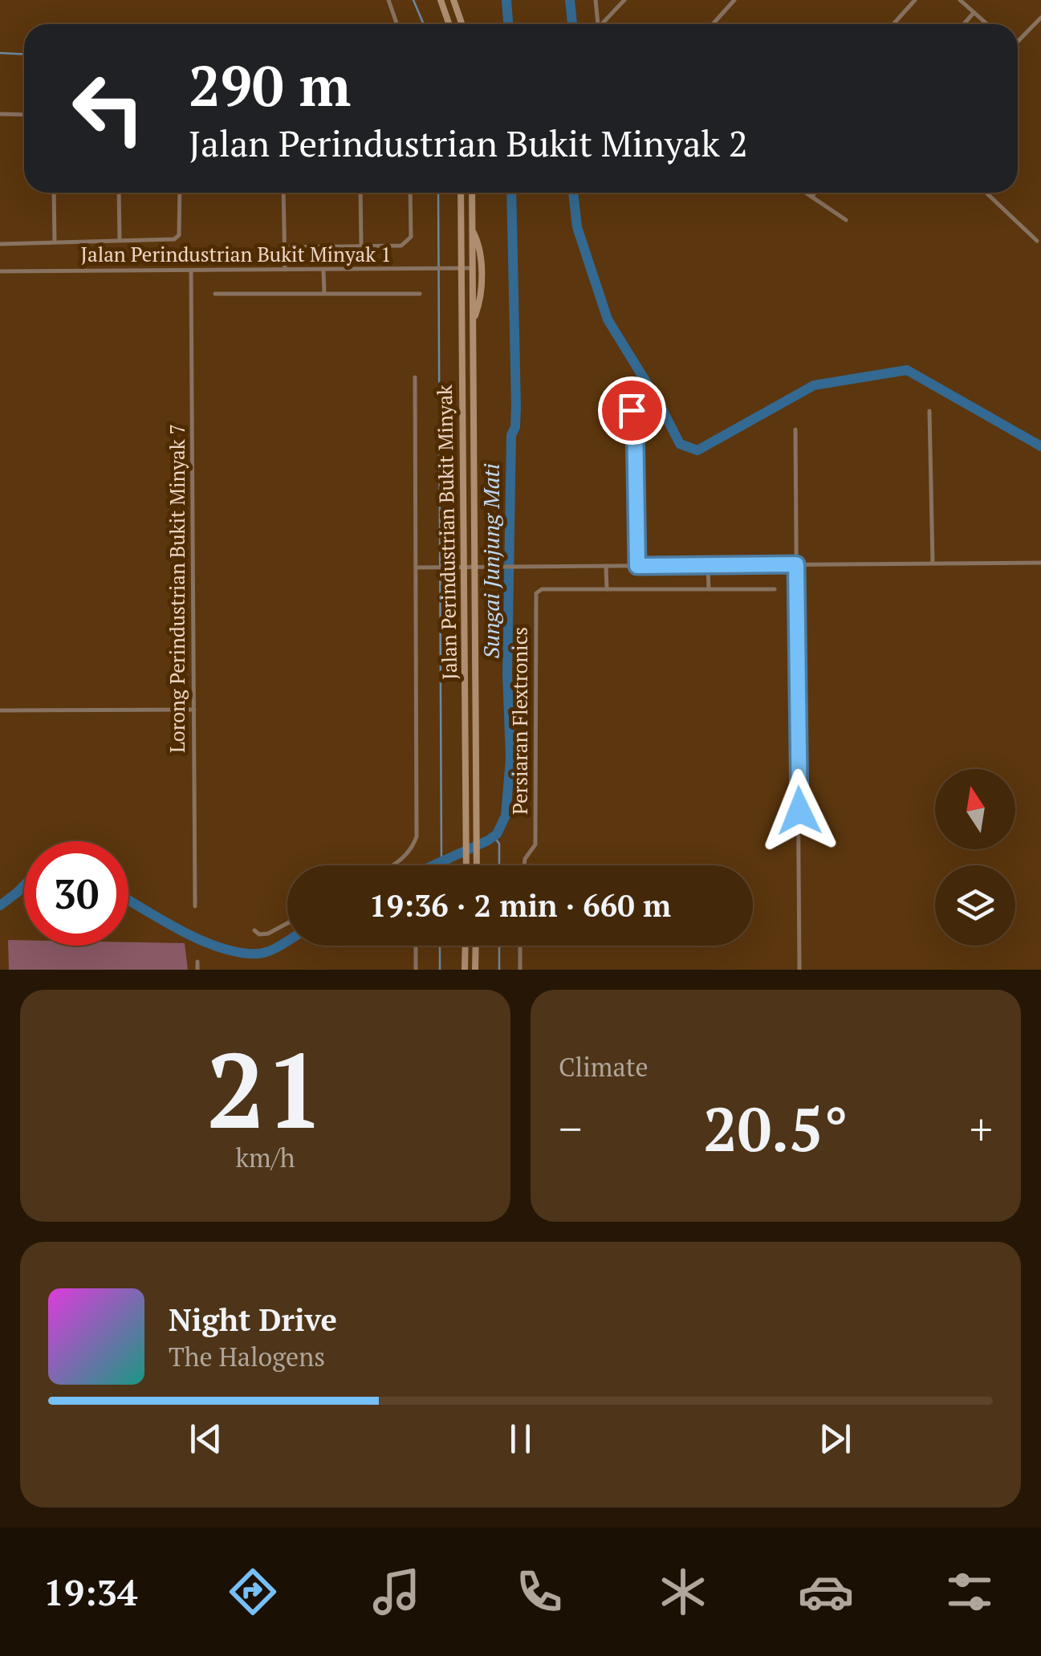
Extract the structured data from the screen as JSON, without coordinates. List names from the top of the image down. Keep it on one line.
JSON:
{"streets":{"main road":["Jalan Perindustrian Bukit Minyak"],"street":["Jalan Perindustrian Bukit Minyak 1","Lorong Perindustrian Bukit Minyak 7","Persiaran Flextronics"]},"crossings":[["Jalan Perindustrian Bukit Minyak 1","Jalan Perindustrian Bukit Minyak"],["Jalan Perindustrian Bukit Minyak 1","Lorong Perindustrian Bukit Minyak 7"]],"water":["Sungai Junjung Mati"],"north":"top","page":{"turn":["290 m","Jalan Perindustrian Bukit Minyak 2"],"limit":"30","trip":"19:36 · 2 min · 660 m","tile":[["21","km/h"],"Climate"],"heat":["−","20.5°","+"],"song":["Night Drive","The Halogens"],"tabs":"19:34"}}
